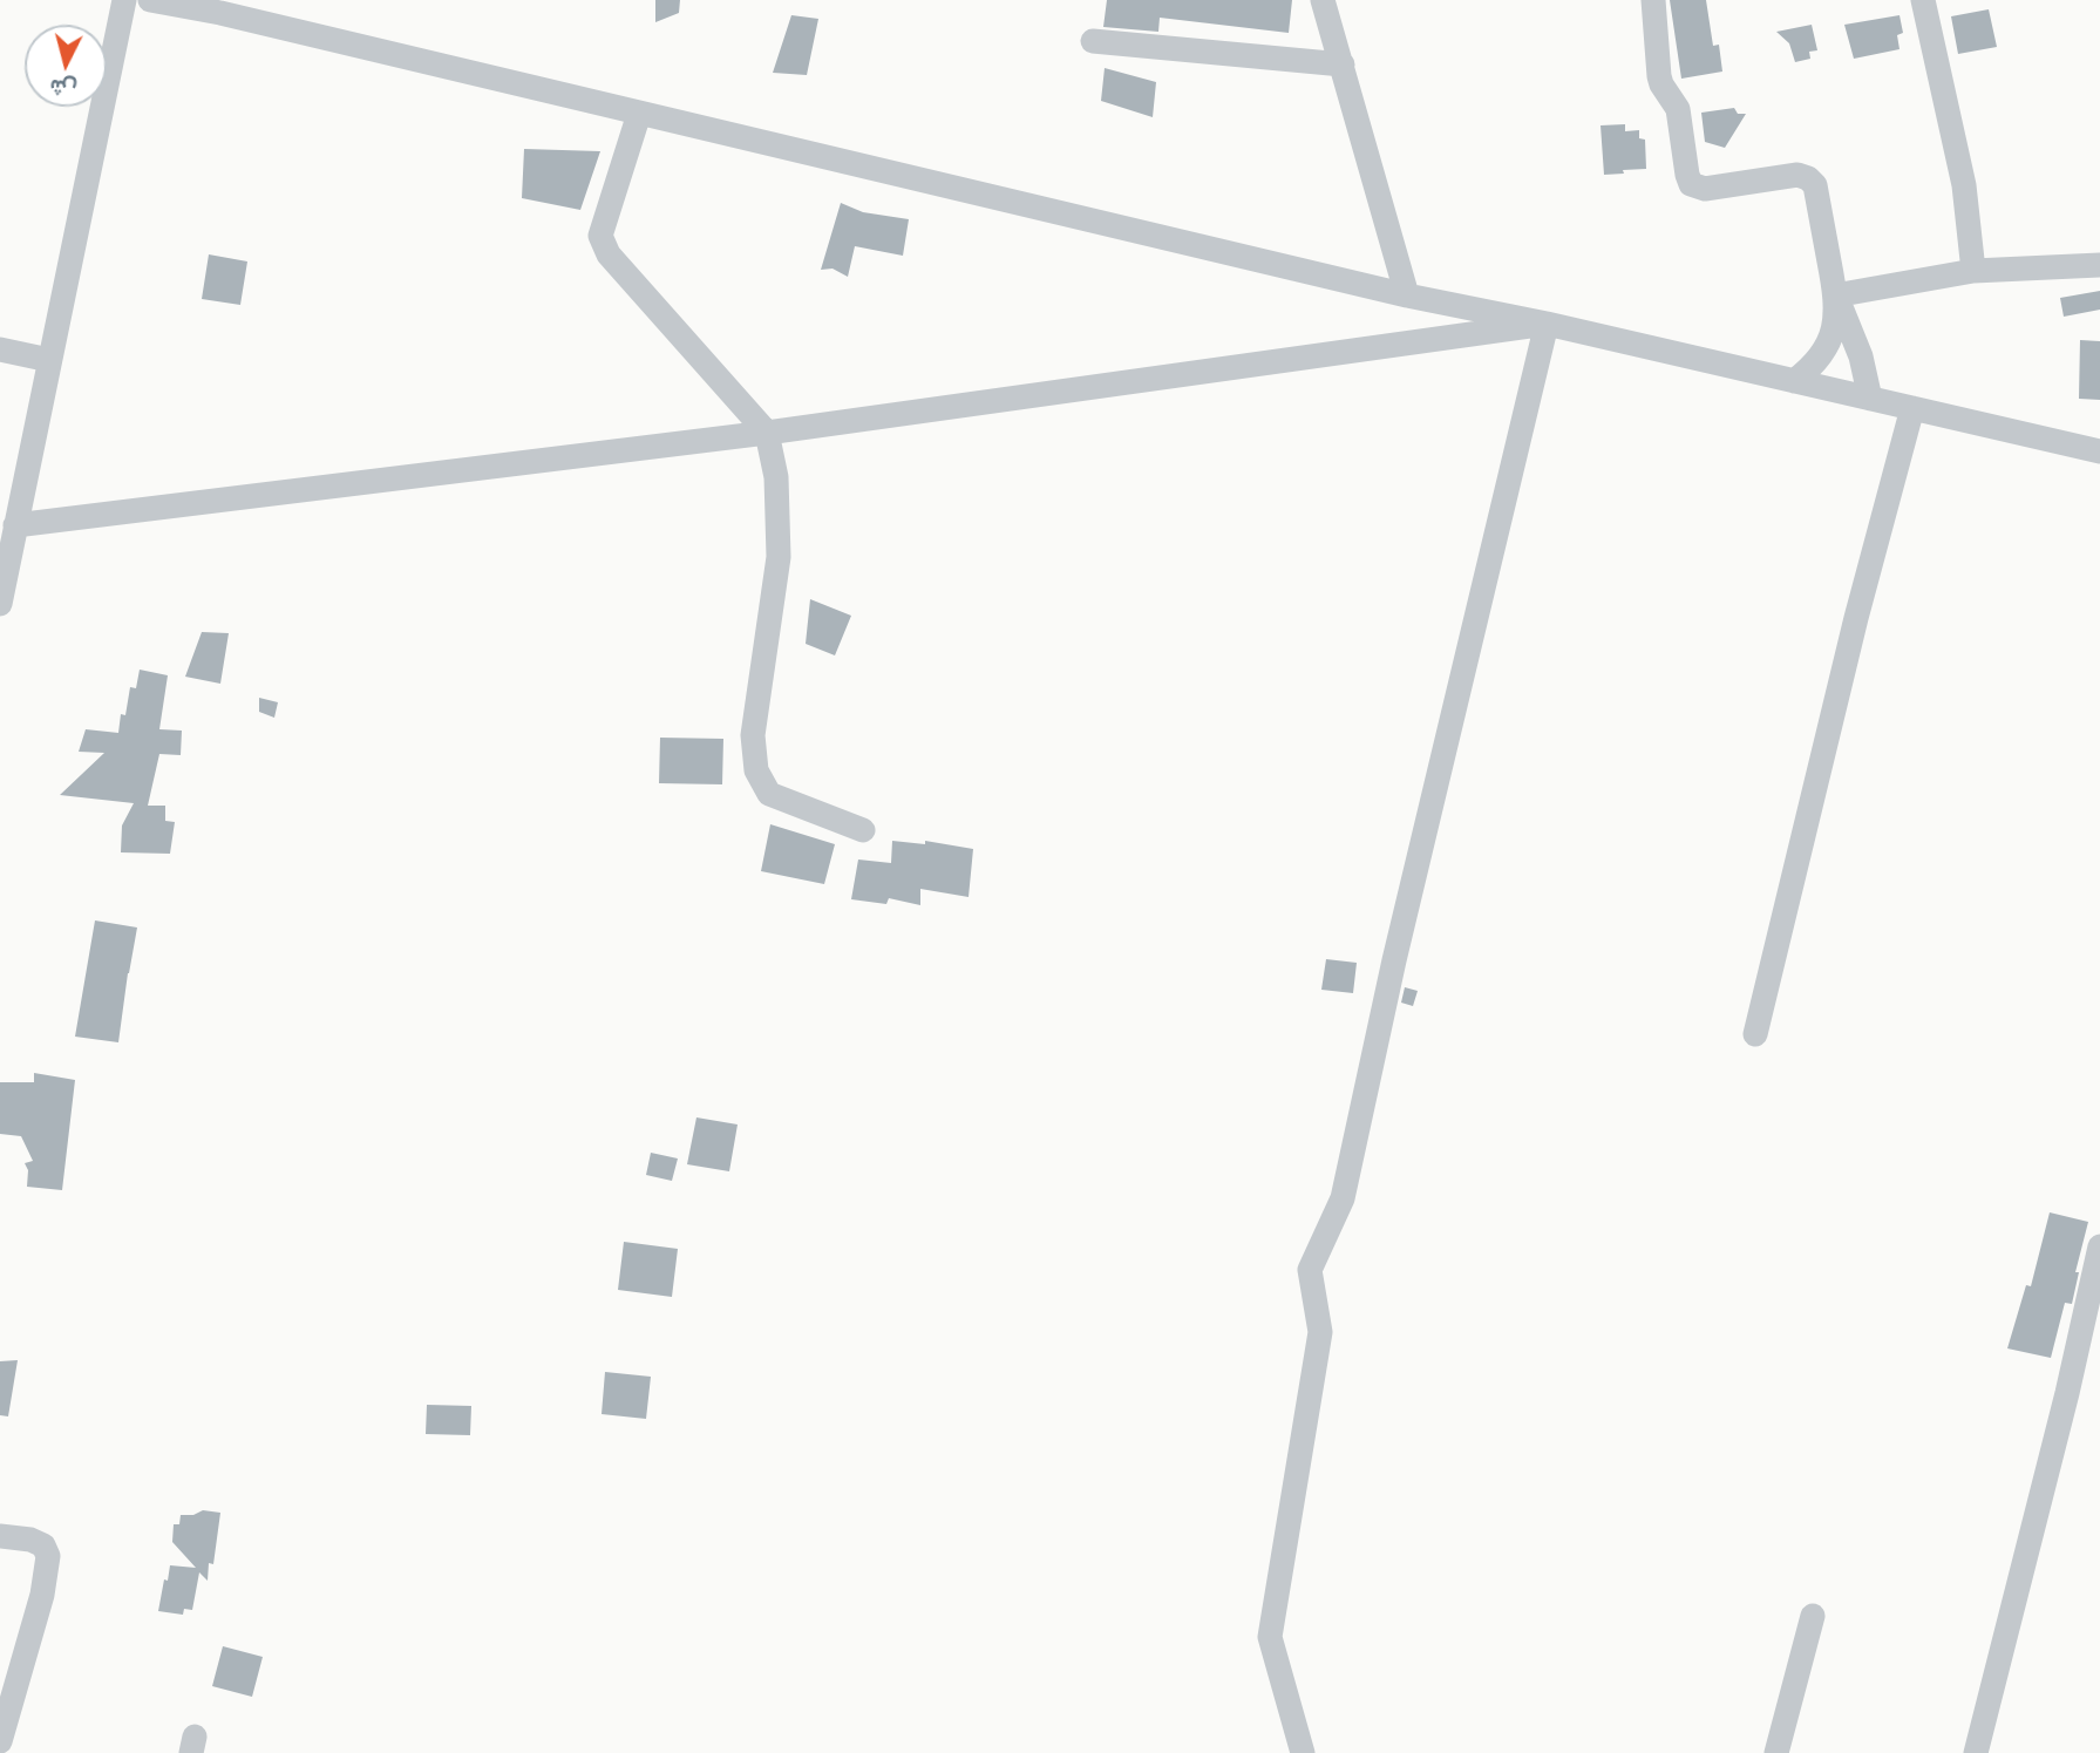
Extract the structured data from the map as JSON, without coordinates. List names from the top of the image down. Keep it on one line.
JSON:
{"north":"bottom"}
